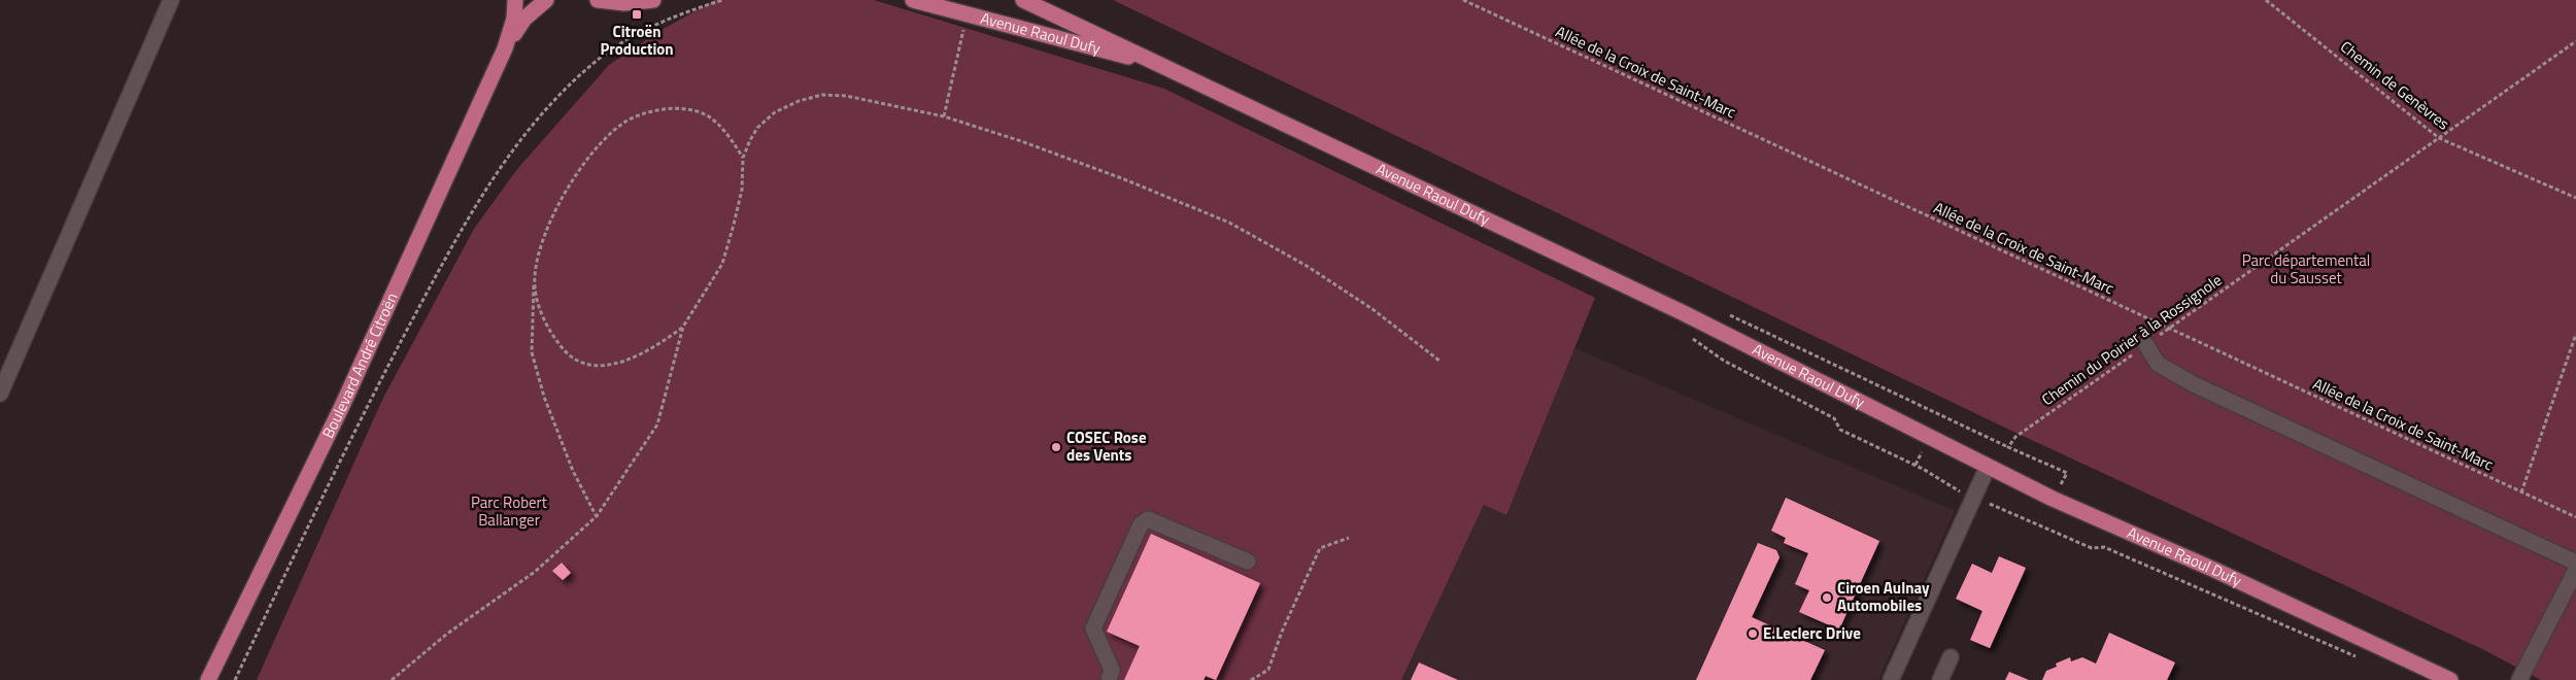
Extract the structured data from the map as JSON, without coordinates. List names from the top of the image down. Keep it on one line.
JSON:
{"streets":{"main road":["Avenue Raoul Dufy","Boulevard André Citroën"],"path":["Allée de la Croix de Saint-Marc","Chemin de Genèvres","Chemin du Poirier à la Rossignole"]},"crossings":[["Avenue Raoul Dufy","Chemin du Poirier à la Rossignole"],["Allée de la Croix de Saint-Marc","Chemin du Poirier à la Rossignole"],["Chemin de Genèvres","Chemin du Poirier à la Rossignole"]],"parks":["Parc départemental du Sausset","Parc Robert Ballanger"],"places":{"transit":["Citroën Production"],"other":["COSEC Rose des Vents","Ciroen Aulnay Automobiles","E.Leclerc Drive"]}}
